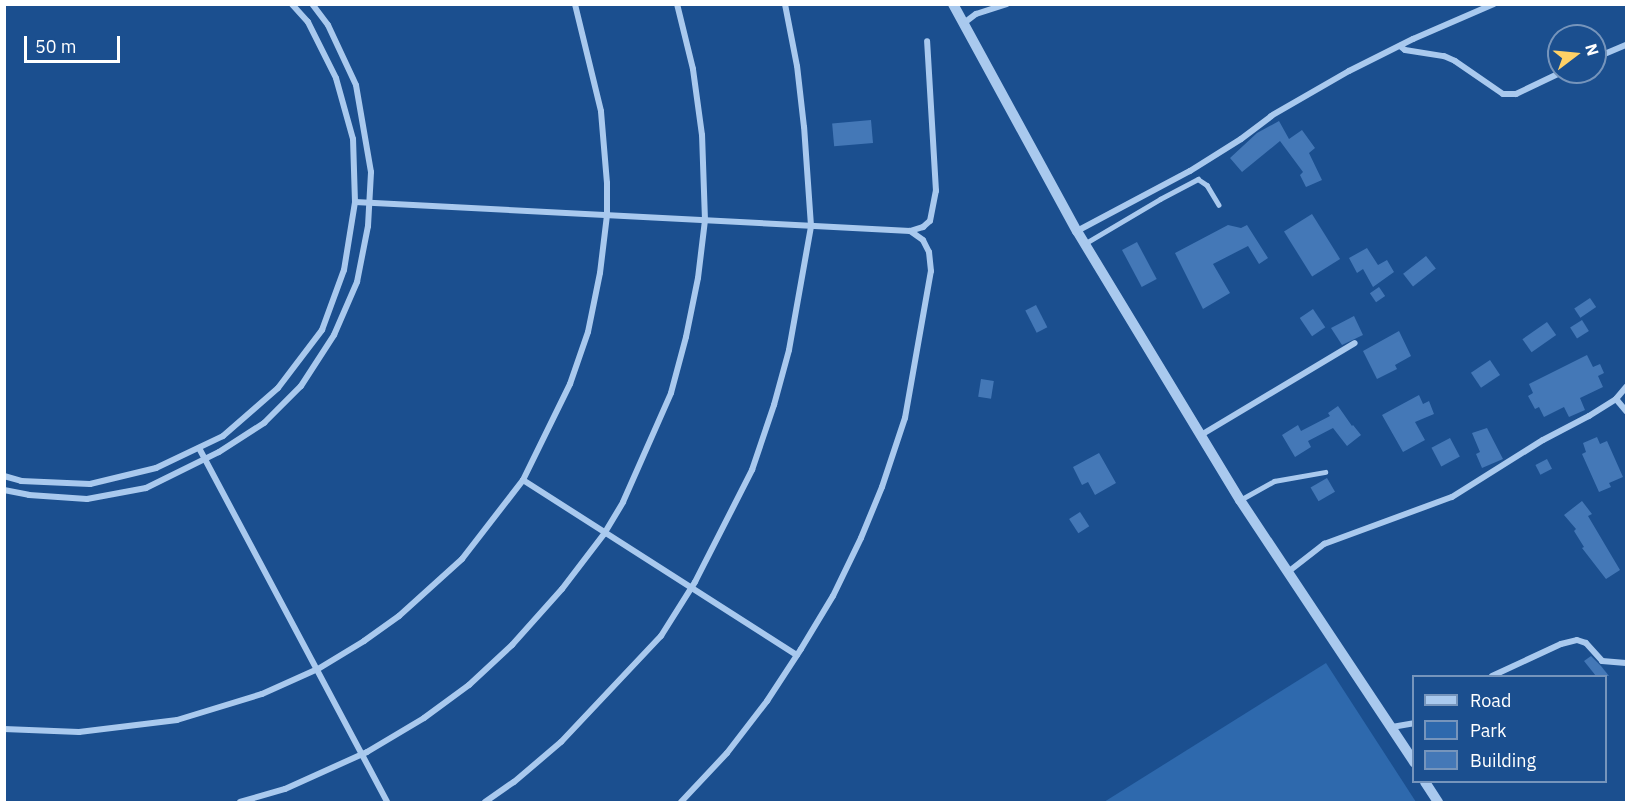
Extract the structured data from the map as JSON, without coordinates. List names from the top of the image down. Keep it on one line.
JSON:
{"legend":["Road","Park","Building"],"scale_bar":"50 m","north":"right"}
